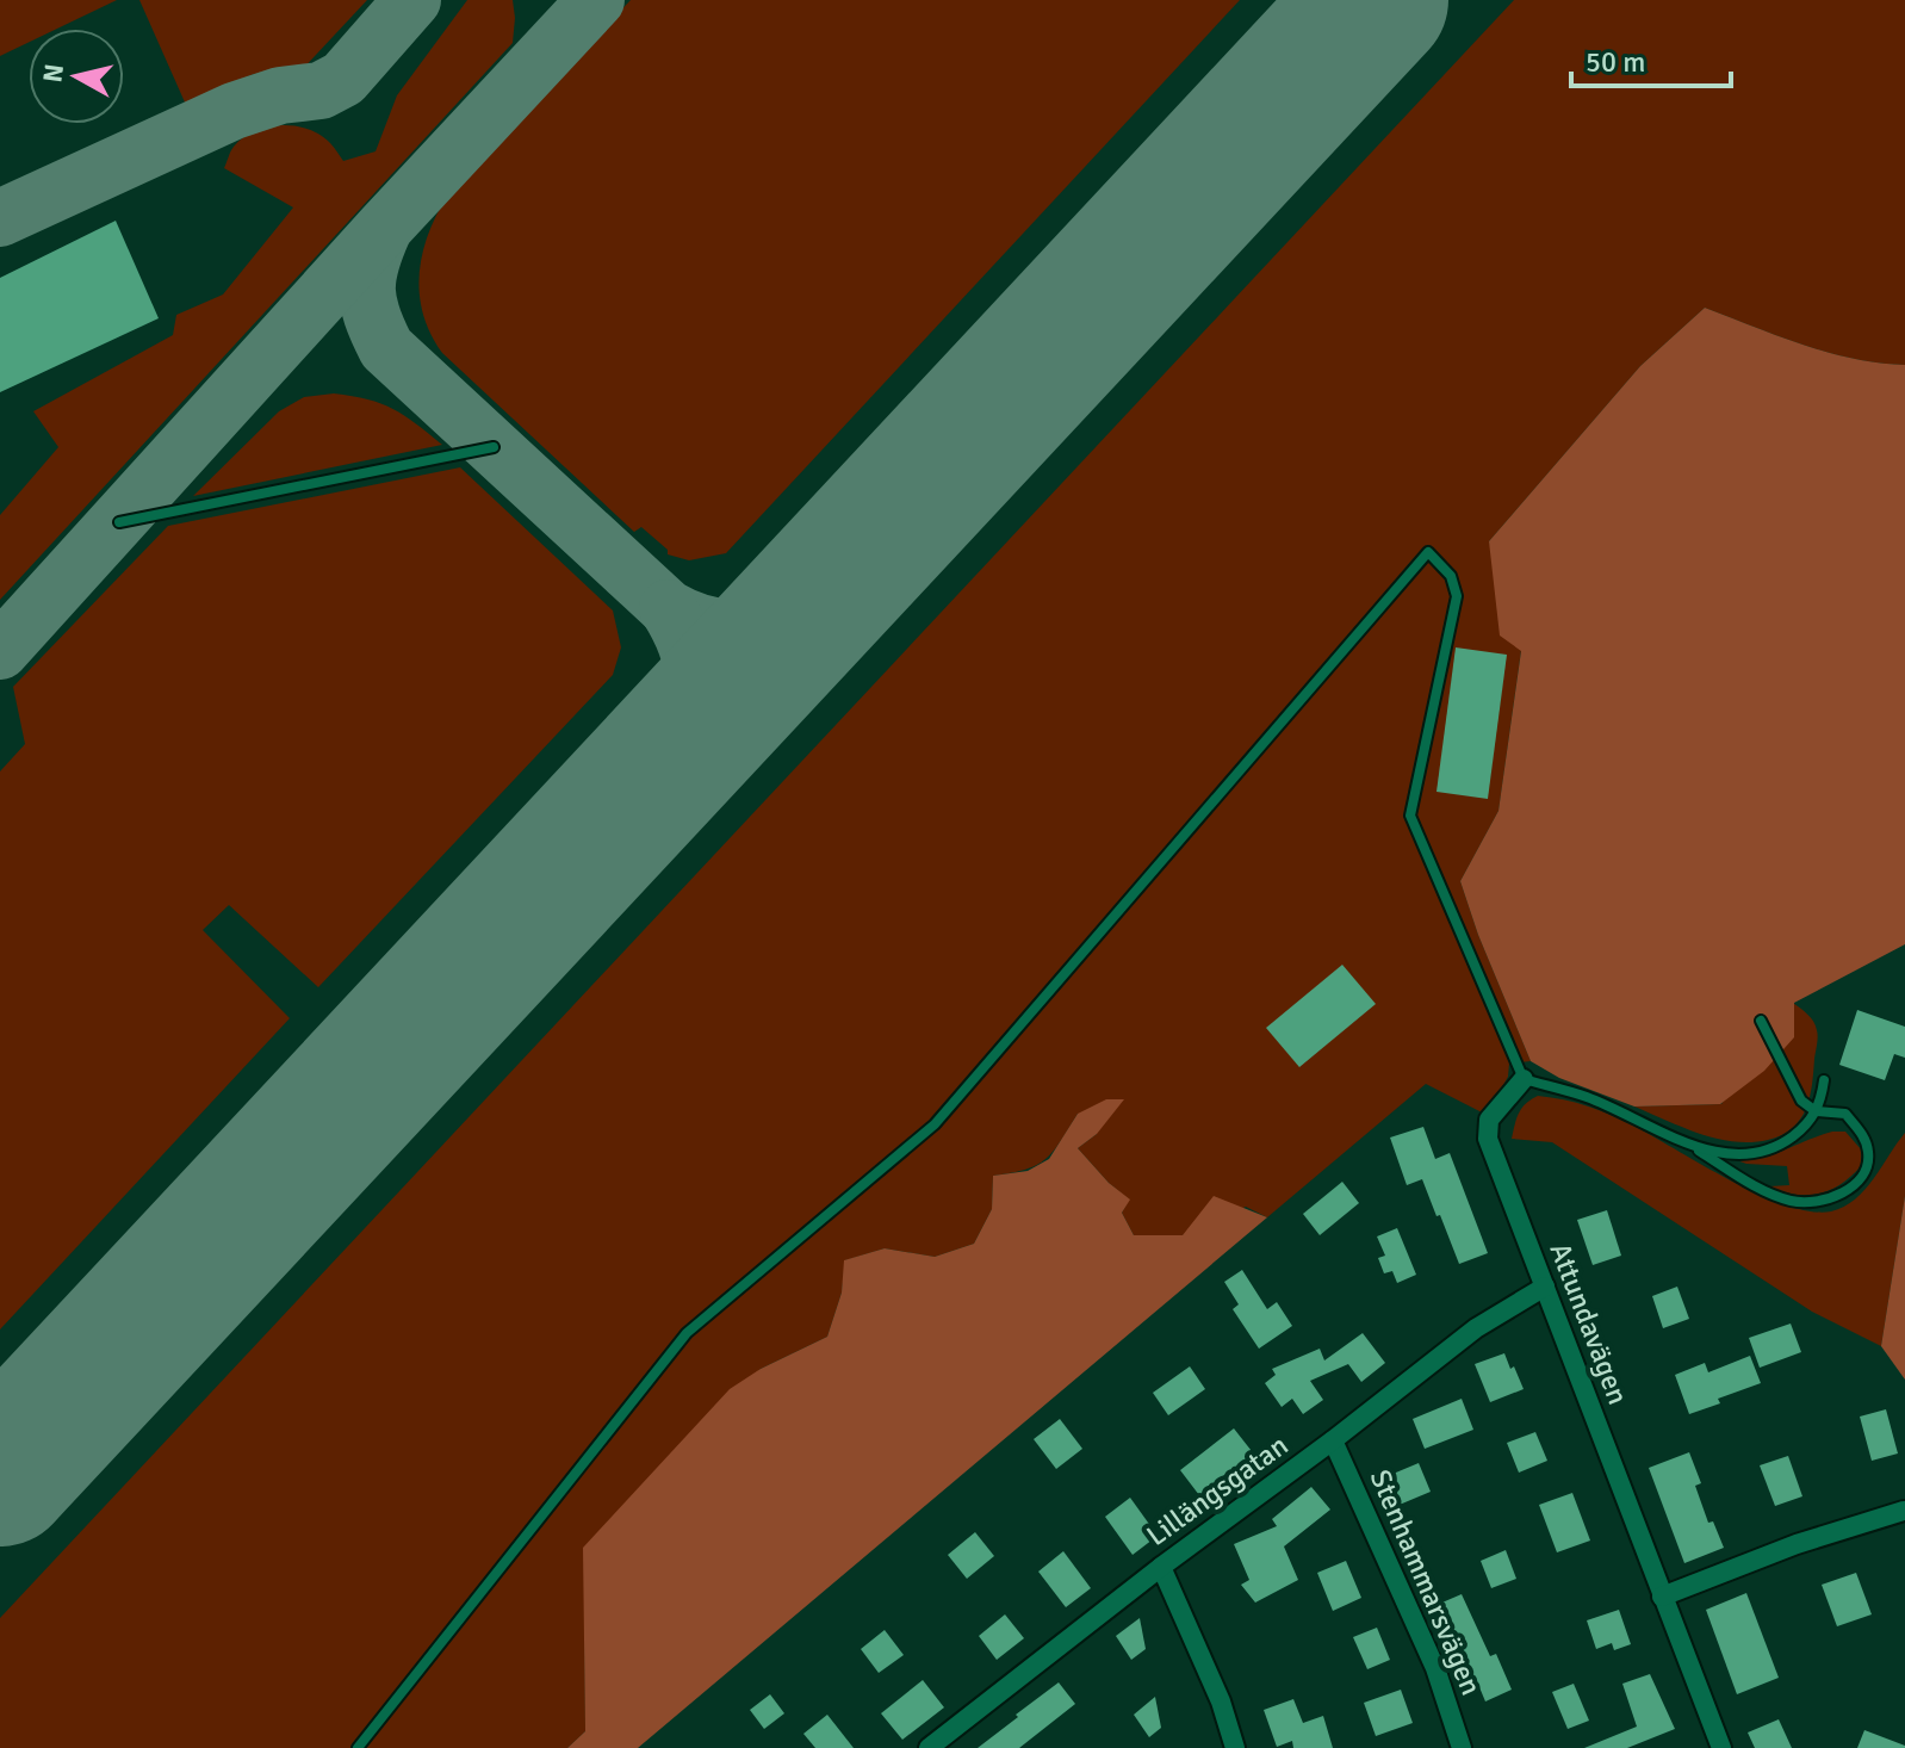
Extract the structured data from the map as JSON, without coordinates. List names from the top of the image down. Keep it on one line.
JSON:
{"streets":{"street":["Attundavägen","Lillängsgatan","Stenhammarsvägen"]},"crossings":[["Attundavägen","Lillängsgatan"],["Lillängsgatan","Stenhammarsvägen"]],"scale_bar":"50 m","north":"left"}
